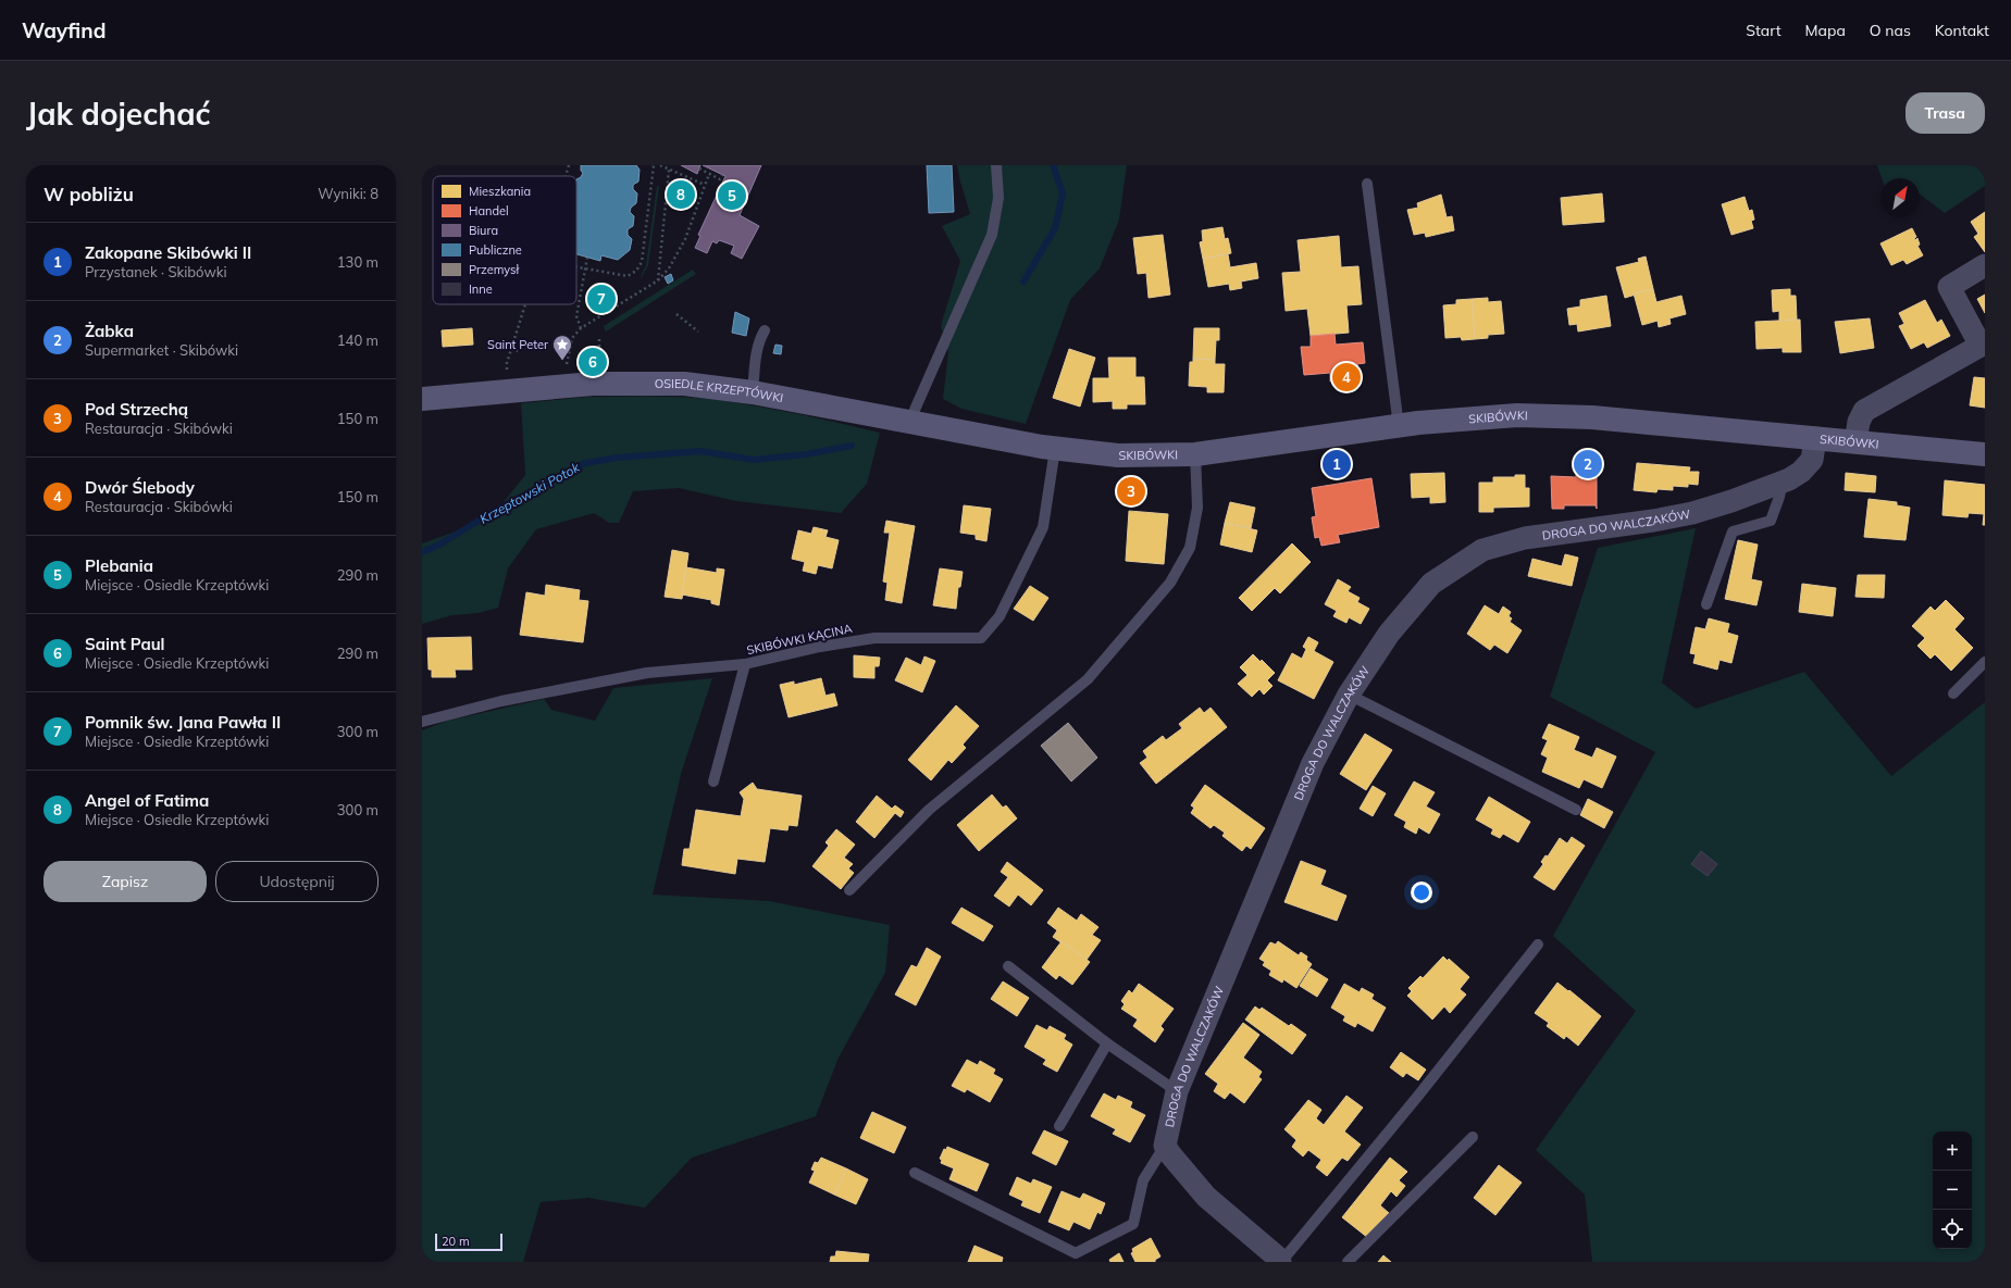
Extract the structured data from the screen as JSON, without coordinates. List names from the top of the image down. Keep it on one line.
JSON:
{"streets":{"main road":["OSIEDLE KRZEPTÓWKI","SKIBÓWKI"],"street":["DROGA DO WALCZAKÓW"],"lane":["SKIBÓWKI KĄCINA"]},"crossings":[["OSIEDLE KRZEPTÓWKI","SKIBÓWKI"],["SKIBÓWKI","DROGA DO WALCZAKÓW"],["SKIBÓWKI","SKIBÓWKI KĄCINA"]],"water":["Krzeptowski Potok"],"places":{"place":["Saint Peter"]},"legend":["Mieszkania","Handel","Biura","Publiczne","Przemysł","Inne"],"scale_bar":"20 m","north":"top right","page":{"header":"Wayfind","nav":["Start","Mapa","O nas","Kontakt"],"buttons":["Trasa",["Zapisz","Udostępnij"]],"title":"Jak dojechać","heading":["W pobliżu","Wyniki: 8"],"pins":["8","5","7","6","4","1","2","3"],"list":[{"mark":"1","name":"Zakopane Skibówki II","note":"Przystanek · Skibówki","value":"130 m"},{"mark":"2","name":"Żabka","note":"Supermarket · Skibówki","value":"140 m"},{"mark":"3","name":"Pod Strzechą","note":"Restauracja · Skibówki","value":"150 m"},{"mark":"4","name":"Dwór Ślebody","note":"Restauracja · Skibówki","value":"150 m"},{"mark":"5","name":"Plebania","note":"Miejsce · Osiedle Krzeptówki","value":"290 m"},{"mark":"6","name":"Saint Paul","note":"Miejsce · Osiedle Krzeptówki","value":"290 m"},{"mark":"7","name":"Pomnik św. Jana Pawła II","note":"Miejsce · Osiedle Krzeptówki","value":"300 m"},{"mark":"8","name":"Angel of Fatima","note":"Miejsce · Osiedle Krzeptówki","value":"300 m"}],"map_buttons":["+","−"],"scale":"20 m"}}
